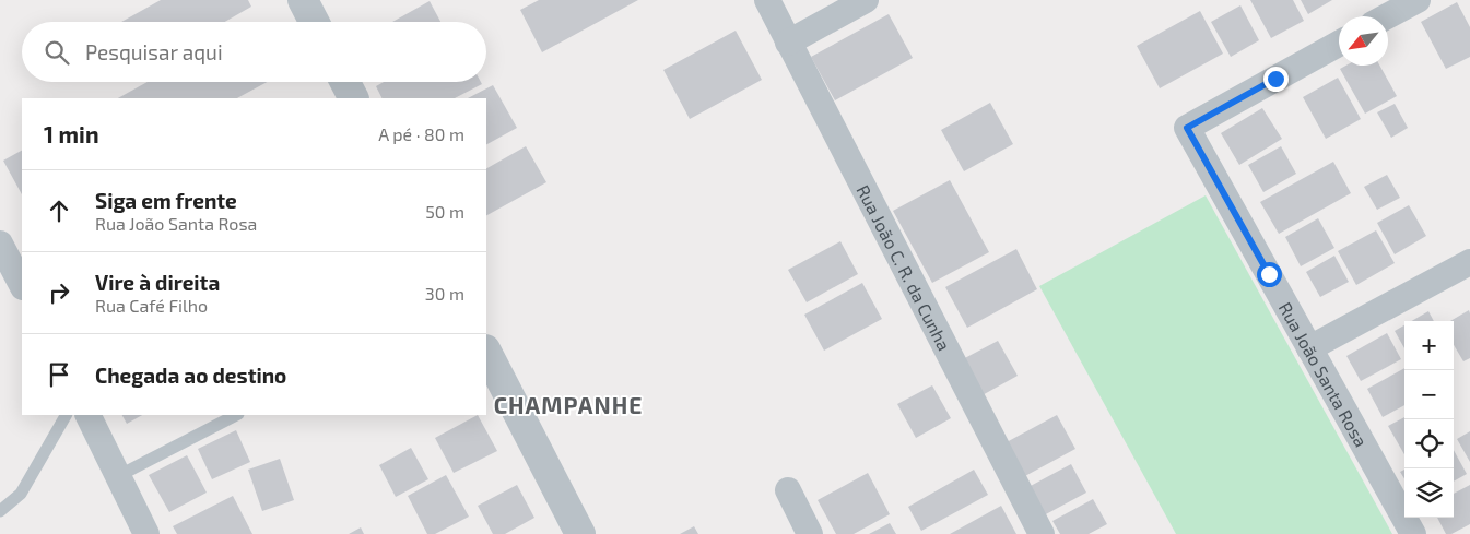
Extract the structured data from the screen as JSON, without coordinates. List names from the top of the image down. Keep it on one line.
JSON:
{"streets":{"street":["Rua João C. R. da Cunha","Rua João Santa Rosa"]},"districts":["CHAMPANHE"],"north":"bottom left","page":{"search":"Pesquisar aqui","heading":["1 min","A pé · 80 m"],"list":[["Siga em frente","Rua João Santa Rosa","50 m"],["Vire à direita","Rua Café Filho","30 m"],"Chegada ao destino"],"map_buttons":["+","−"]}}
